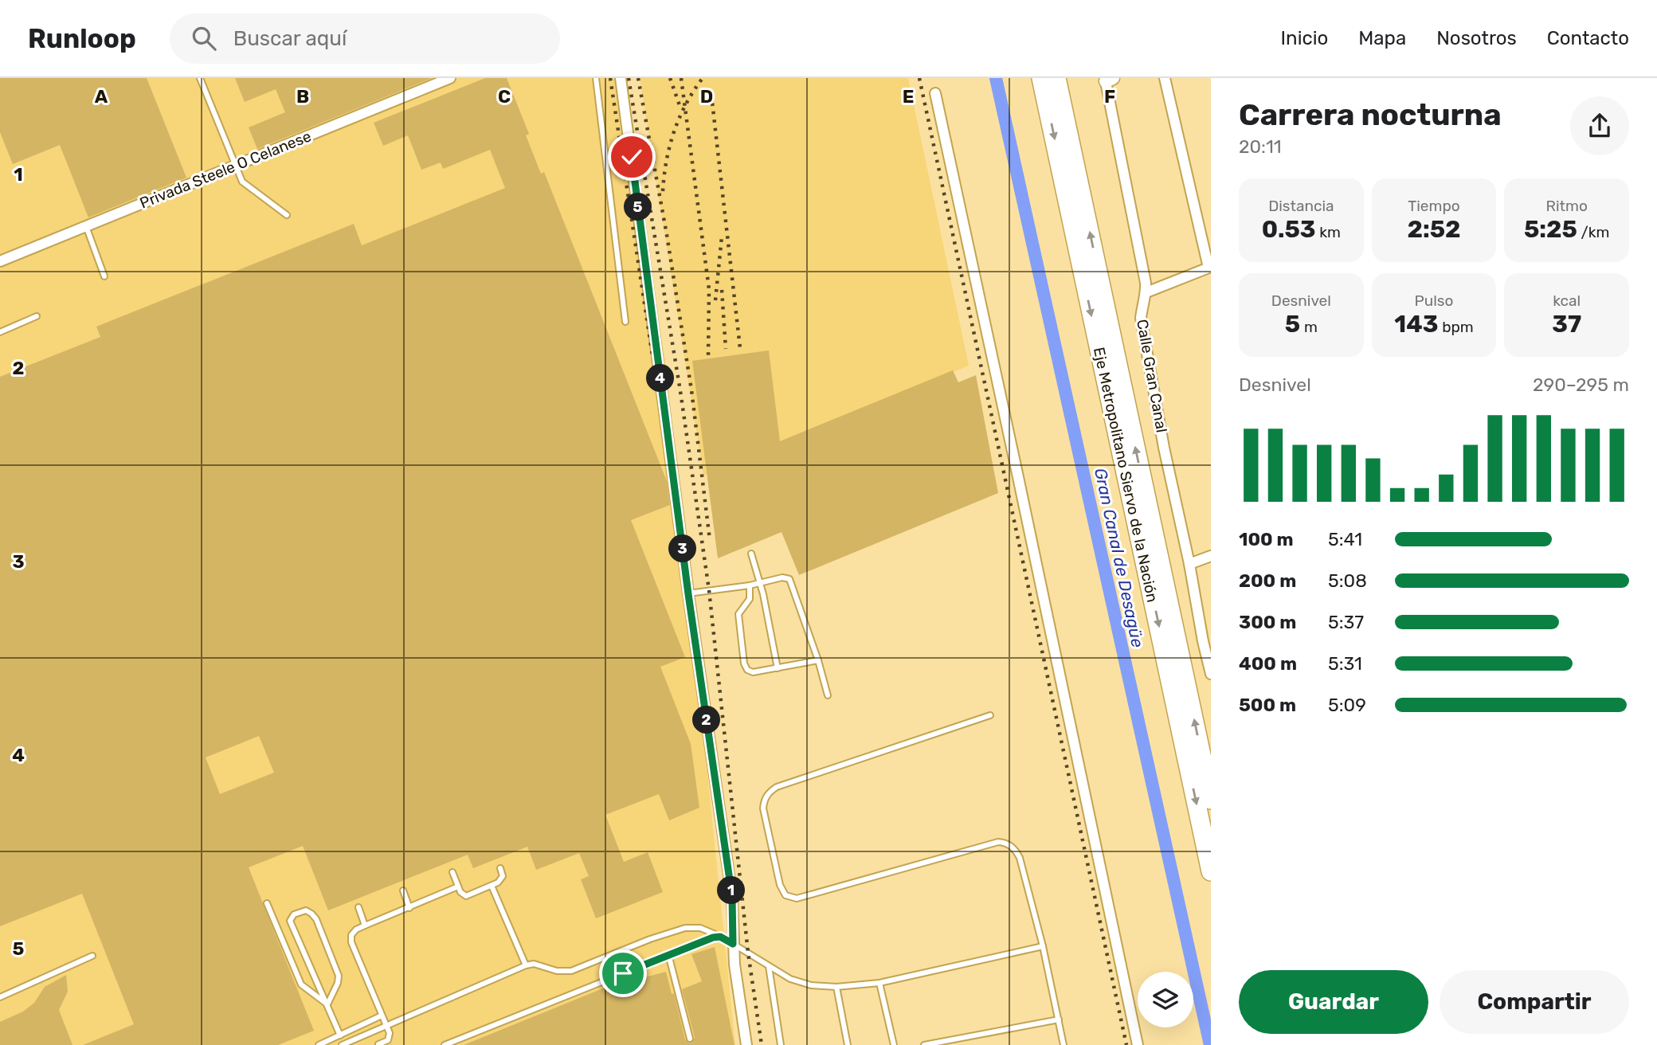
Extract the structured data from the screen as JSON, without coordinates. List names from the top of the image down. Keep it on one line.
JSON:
{"streets":{"highway":["Eje Metropolitano Siervo de la Nación"],"street":["Privada Steele O Celanese","Calle Gran Canal"]},"water":["Gran Canal de Desagüe"],"page":{"header":"Runloop","search":"Buscar aquí","nav":["Inicio","Mapa","Nosotros","Contacto"],"heading":["Carrera nocturna","20:11"],"stats":[["Distancia","0.53 km"],["Tiempo","2:52"],["Ritmo","5:25 /km"],["Desnivel","5 m"],["Pulso","143 bpm"],["kcal","37"]],"pins":["5","4","3","2","1"],"chart":["Desnivel","290–295 m"],"list":[{"name":"100 m","note":"5:41"},{"name":"200 m","note":"5:08"},{"name":"300 m","note":"5:37"},{"name":"400 m","note":"5:31"},{"name":"500 m","note":"5:09"}],"buttons":["Guardar","Compartir"]},"grid":{"columns":["A","B","C","D","E","F"],"rows":["1","2","3","4","5"]}}
